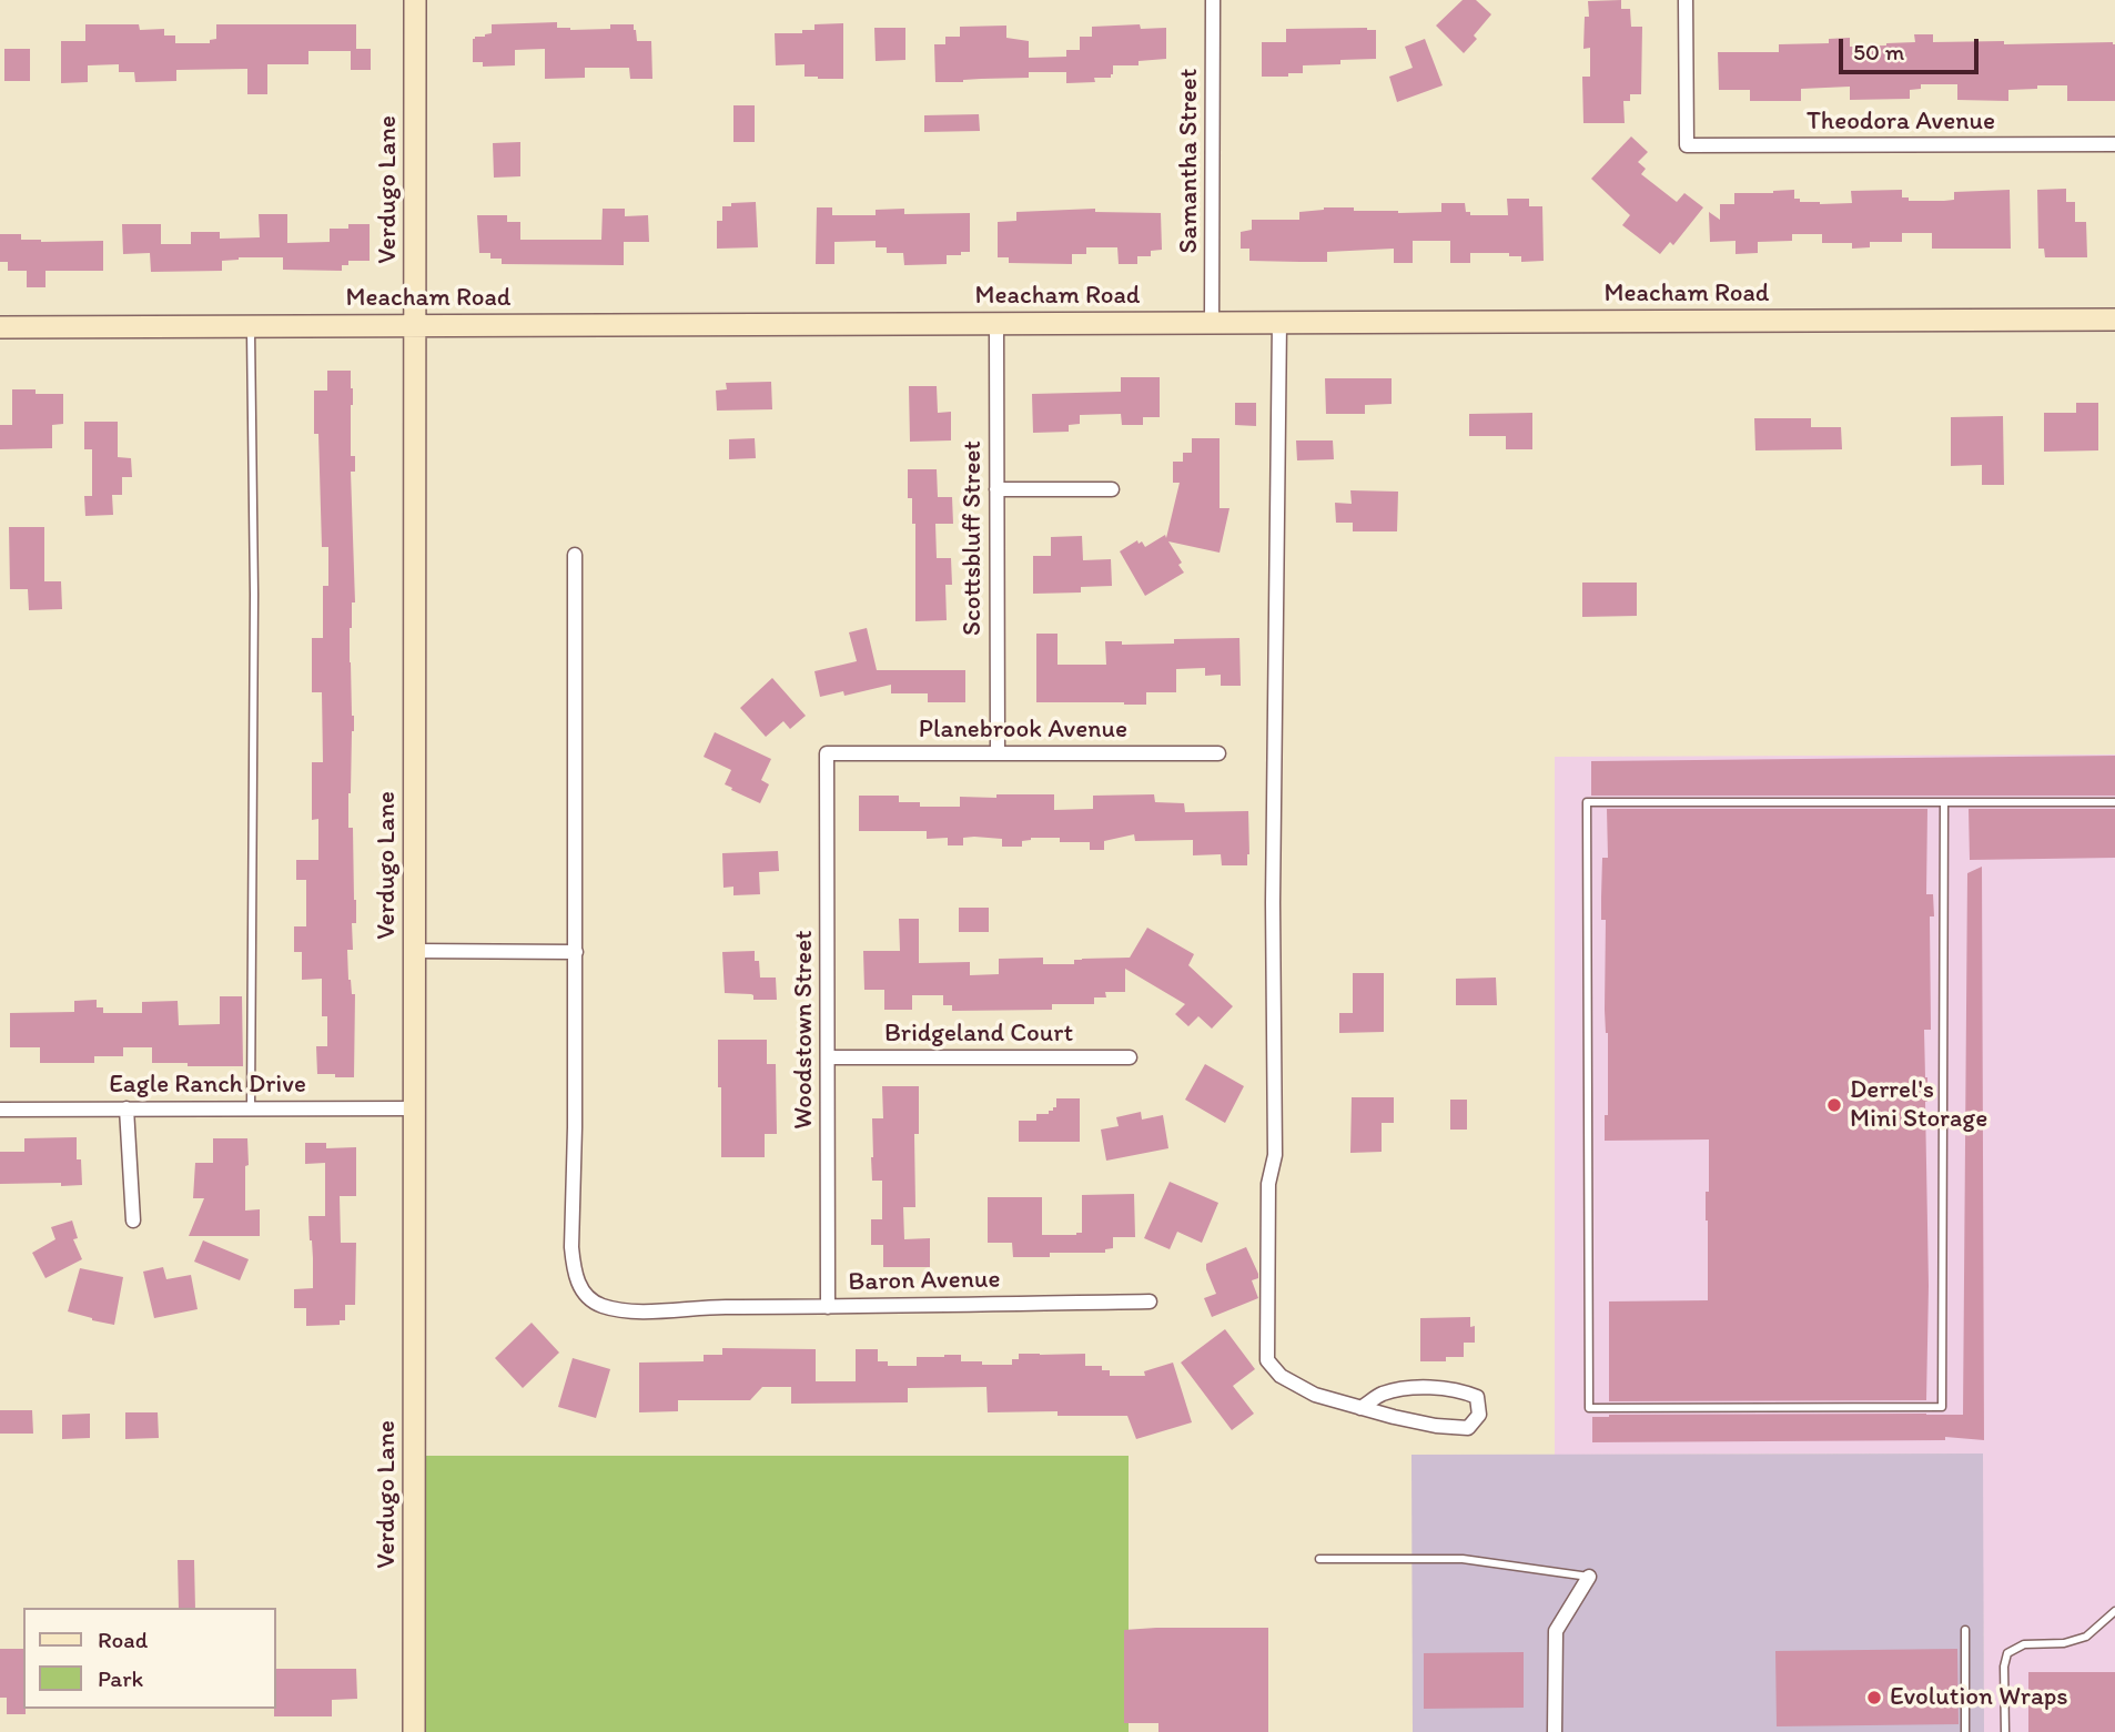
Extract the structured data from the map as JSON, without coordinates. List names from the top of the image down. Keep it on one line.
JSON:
{"streets":{"street":["Theodora Avenue","Samantha Street","Verdugo Lane","Meacham Road","Scottsbluff Street","Planebrook Avenue","Woodstown Street","Bridgeland Court","Eagle Ranch Drive","Baron Avenue"]},"crossings":[["Samantha Street","Meacham Road"],["Verdugo Lane","Meacham Road"],["Verdugo Lane","Eagle Ranch Drive"],["Meacham Road","Scottsbluff Street"],["Scottsbluff Street","Planebrook Avenue"],["Planebrook Avenue","Woodstown Street"],["Woodstown Street","Bridgeland Court"],["Woodstown Street","Baron Avenue"]],"places":["Derrel's Mini Storage","Evolution Wraps"],"legend":["Road","Park"],"scale_bar":"50 m"}
